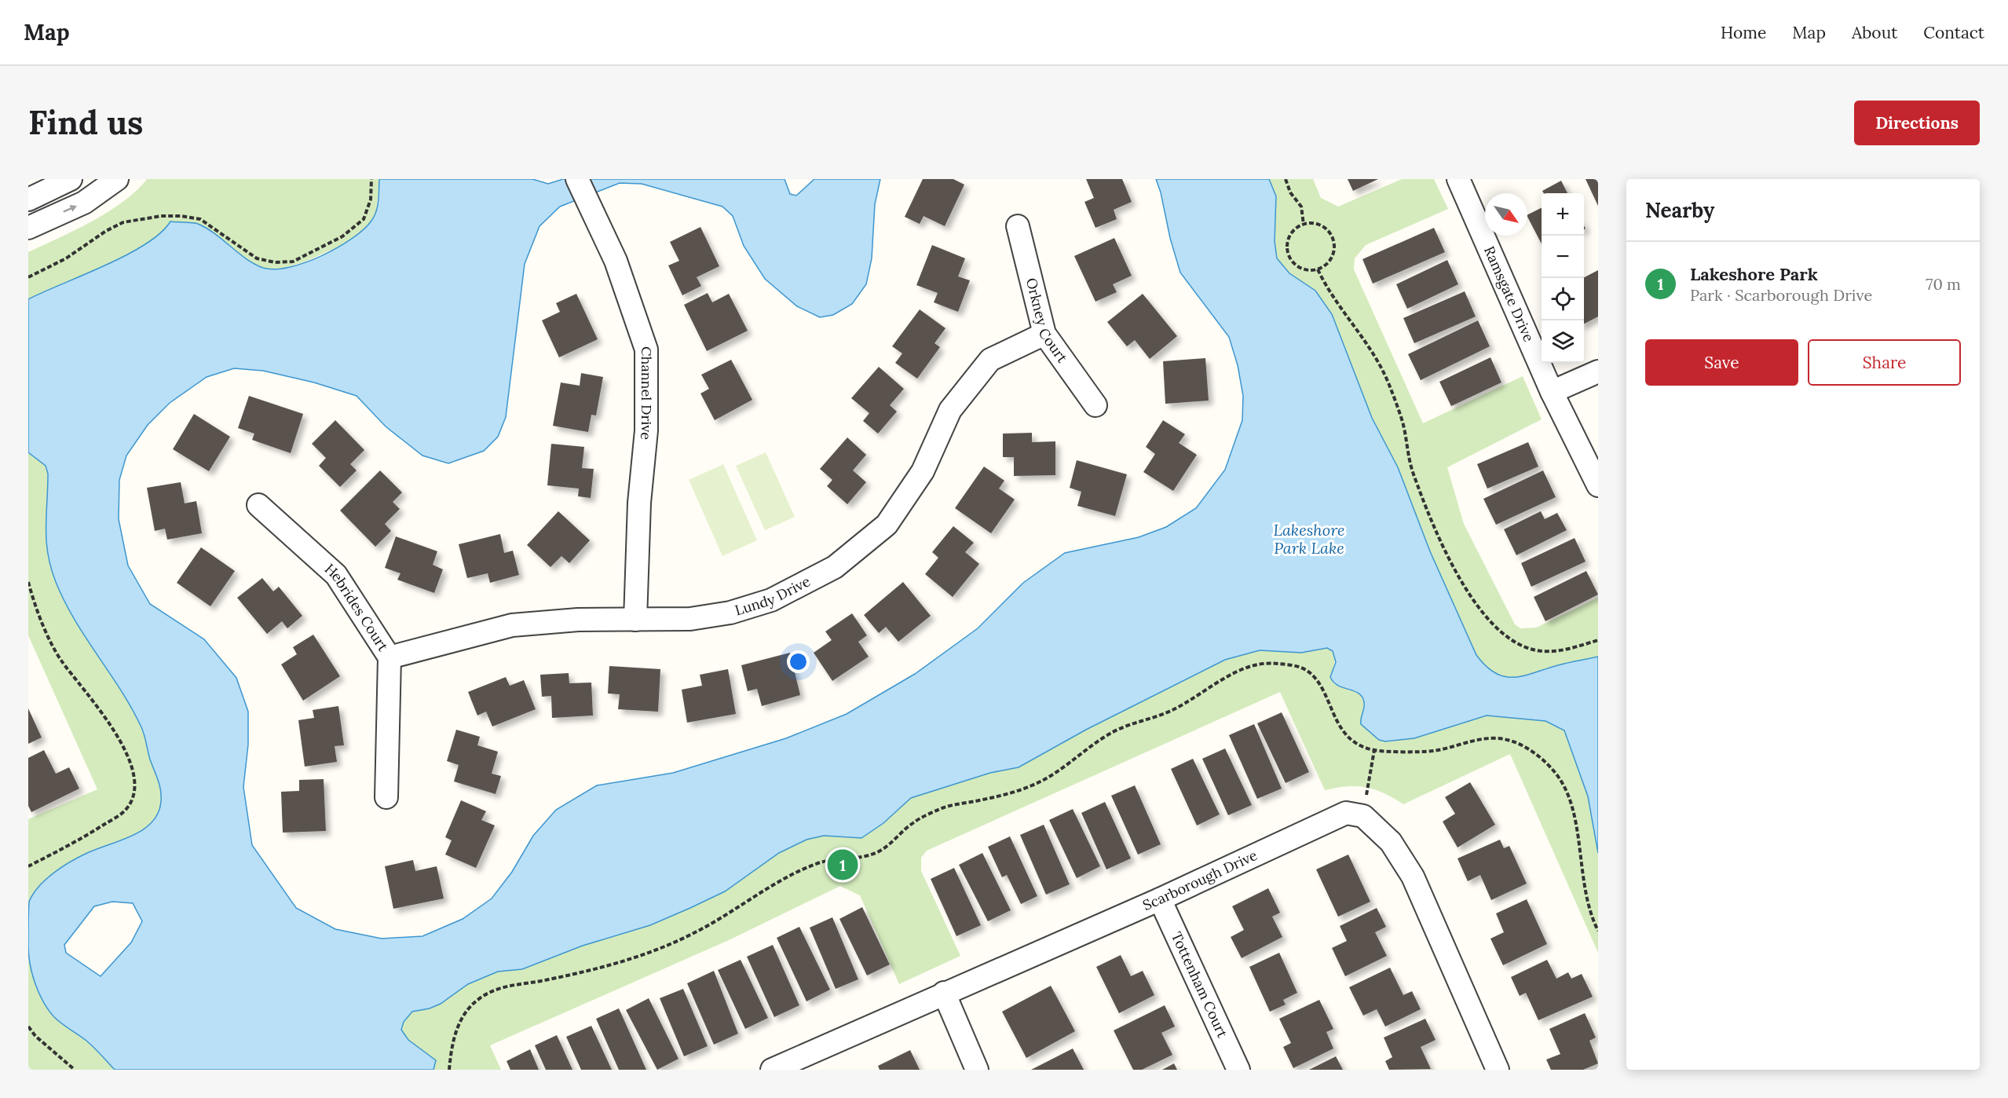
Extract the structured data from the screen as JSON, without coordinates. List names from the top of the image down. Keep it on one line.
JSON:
{"streets":{"street":["Ramsgate Drive","Orkney Court","Channel Drive","Lundy Drive","Hebrides Court","Scarborough Drive","Tottenham Court"]},"crossings":[["Orkney Court","Lundy Drive"],["Channel Drive","Lundy Drive"],["Lundy Drive","Hebrides Court"],["Scarborough Drive","Tottenham Court"]],"water":["Lakeshore Park Lake"],"north":"bottom right","page":{"header":"Map","nav":["Home","Map","About","Contact"],"buttons":["Directions",["Save","Share"]],"title":"Find us","heading":"Nearby","map_buttons":["+","−"],"list":[{"mark":"1","name":"Lakeshore Park","note":"Park · Scarborough Drive","value":"70 m"}],"pins":"1"}}
